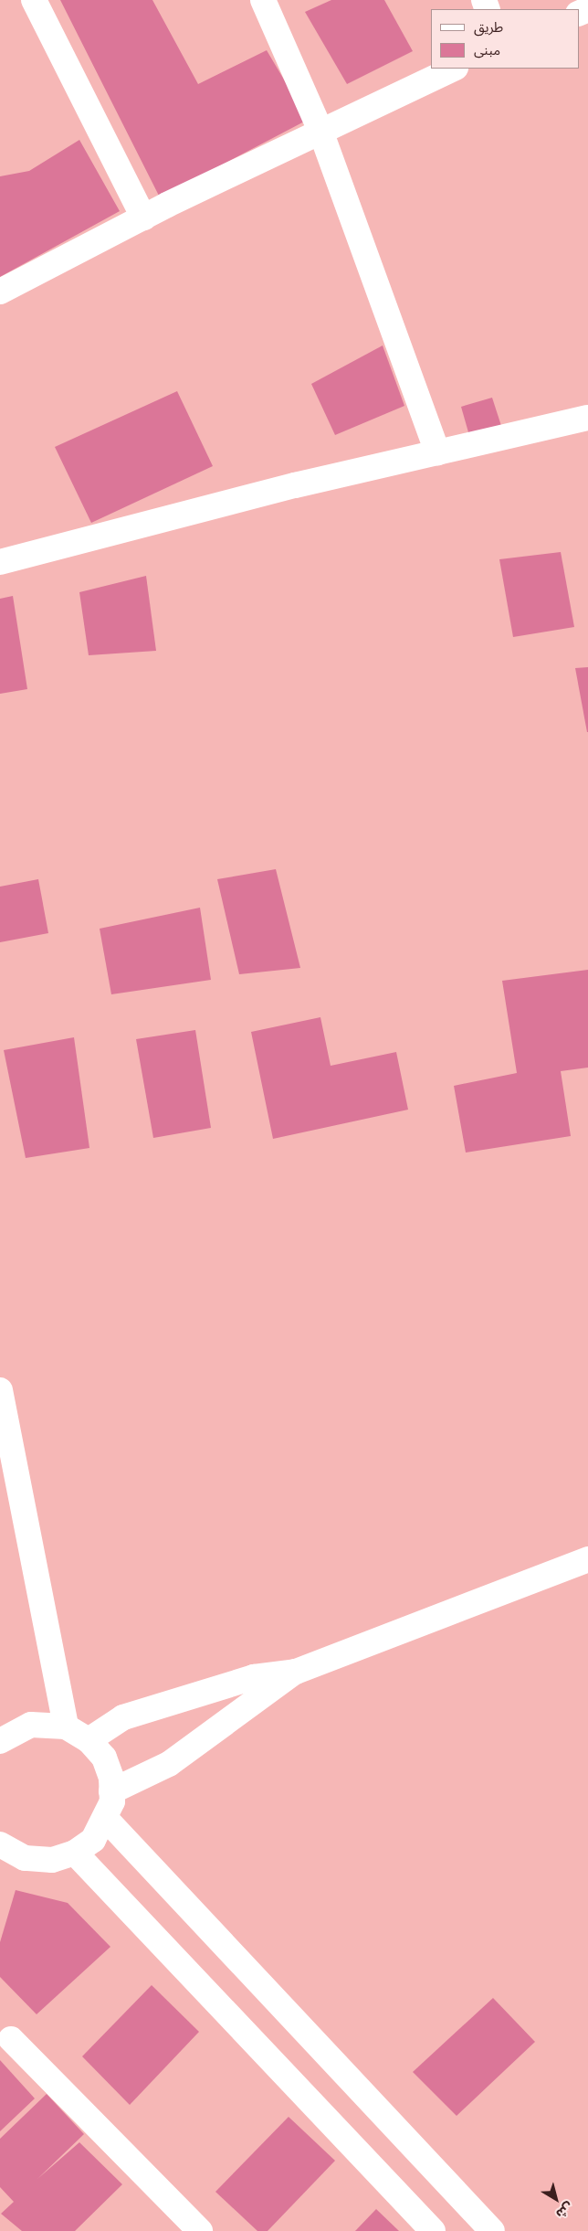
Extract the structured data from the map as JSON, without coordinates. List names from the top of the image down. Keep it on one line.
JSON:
{"legend":["طريق","مبنى"],"north":"bottom right"}
